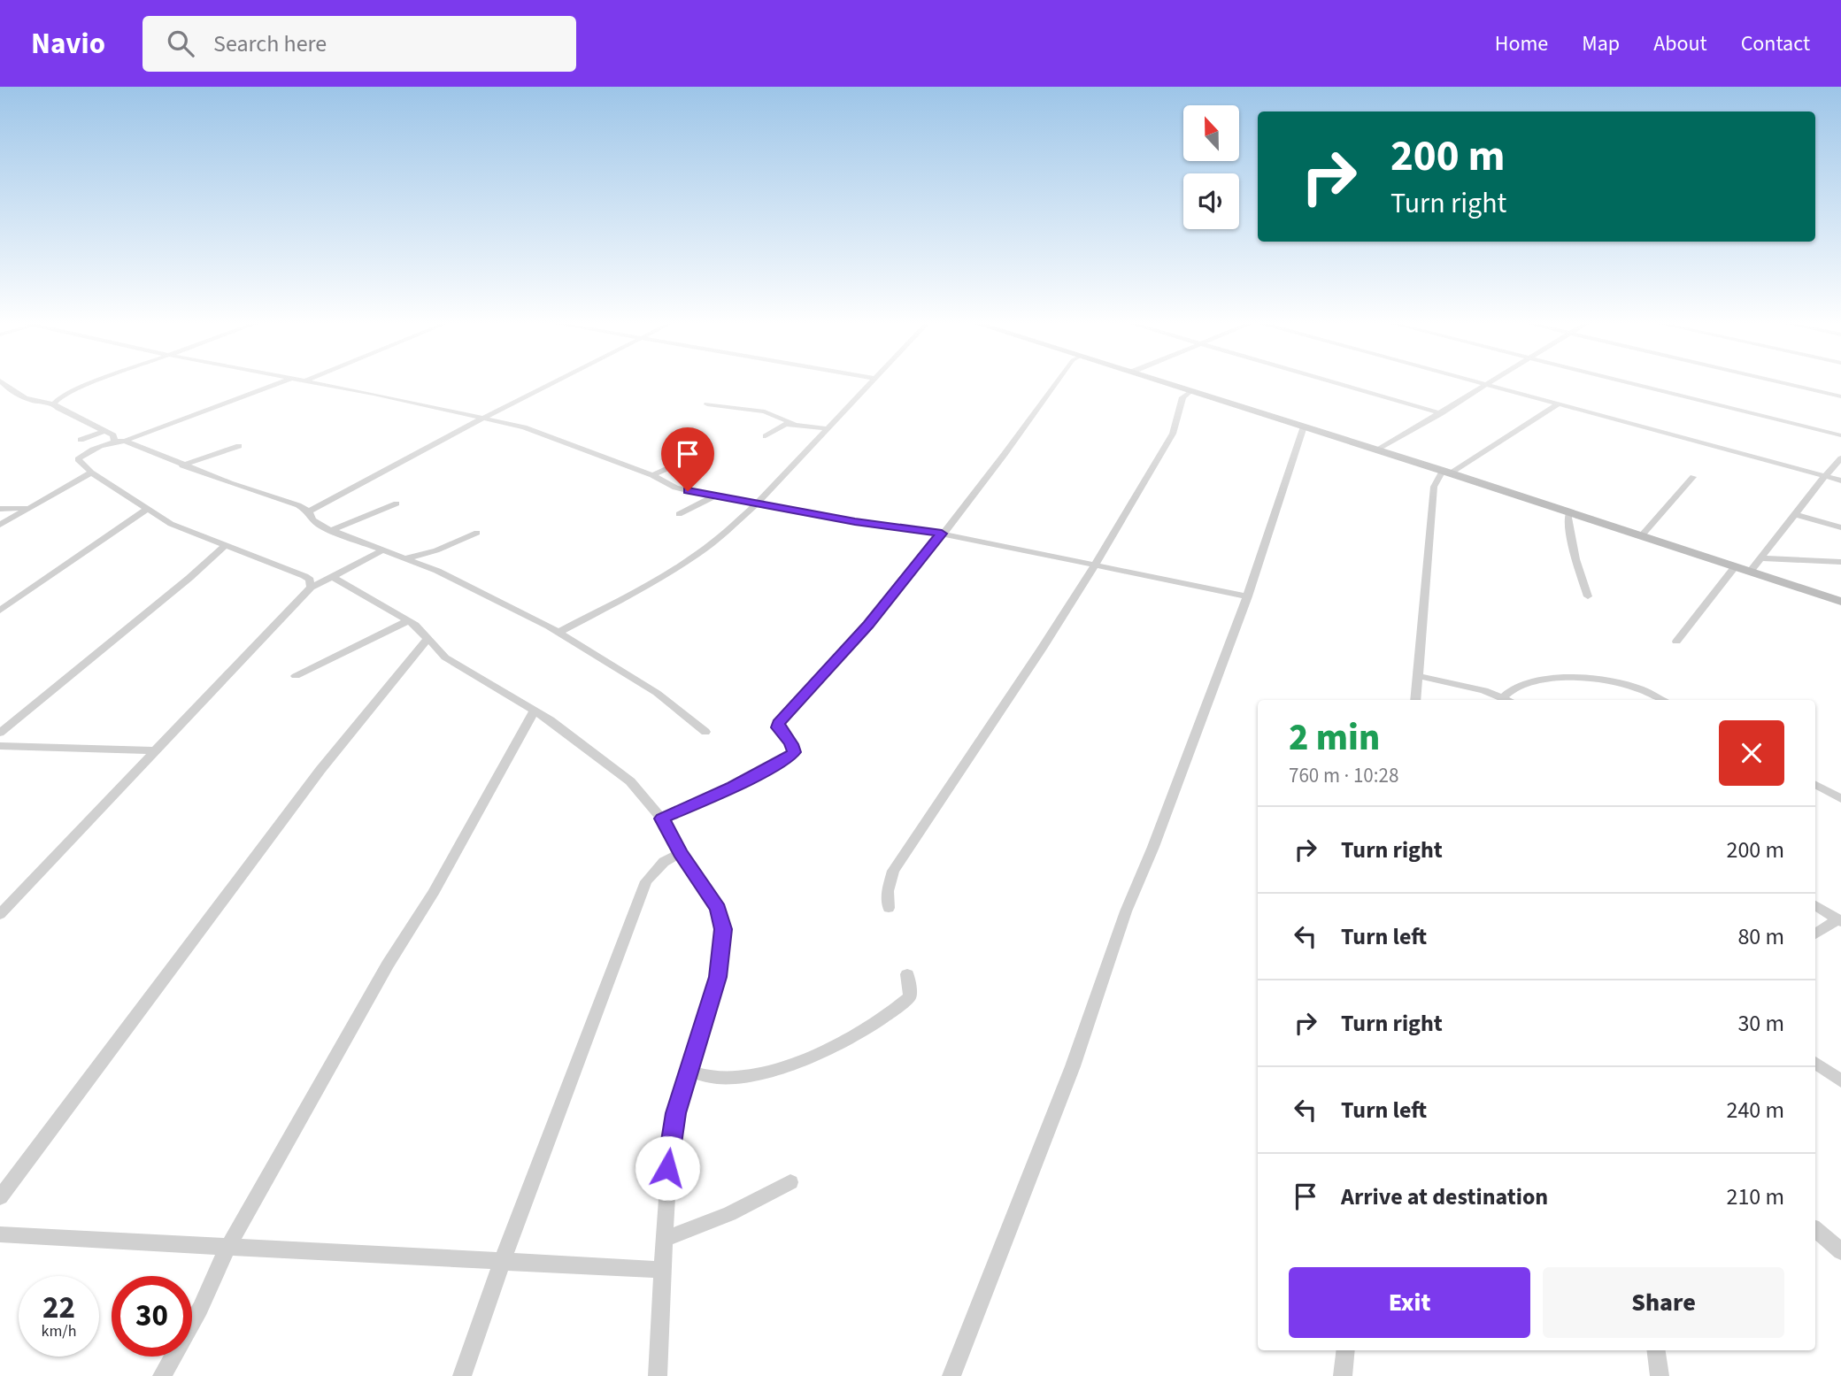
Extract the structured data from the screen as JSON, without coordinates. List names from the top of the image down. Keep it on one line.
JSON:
{"north":"top","page":{"header":"Navio","search":"Search here","nav":["Home","Map","About","Contact"],"turn":["200 m","Turn right"],"heading":["2 min","760 m · 10:28"],"list":[{"name":"Turn right","value":"200 m"},{"name":"Turn left","value":"80 m"},{"name":"Turn right","value":"30 m"},{"name":"Turn left","value":"240 m"},{"name":"Arrive at destination","value":"210 m"}],"buttons":["Exit","Share"],"speed":"22 km/h","limit":"30"}}
